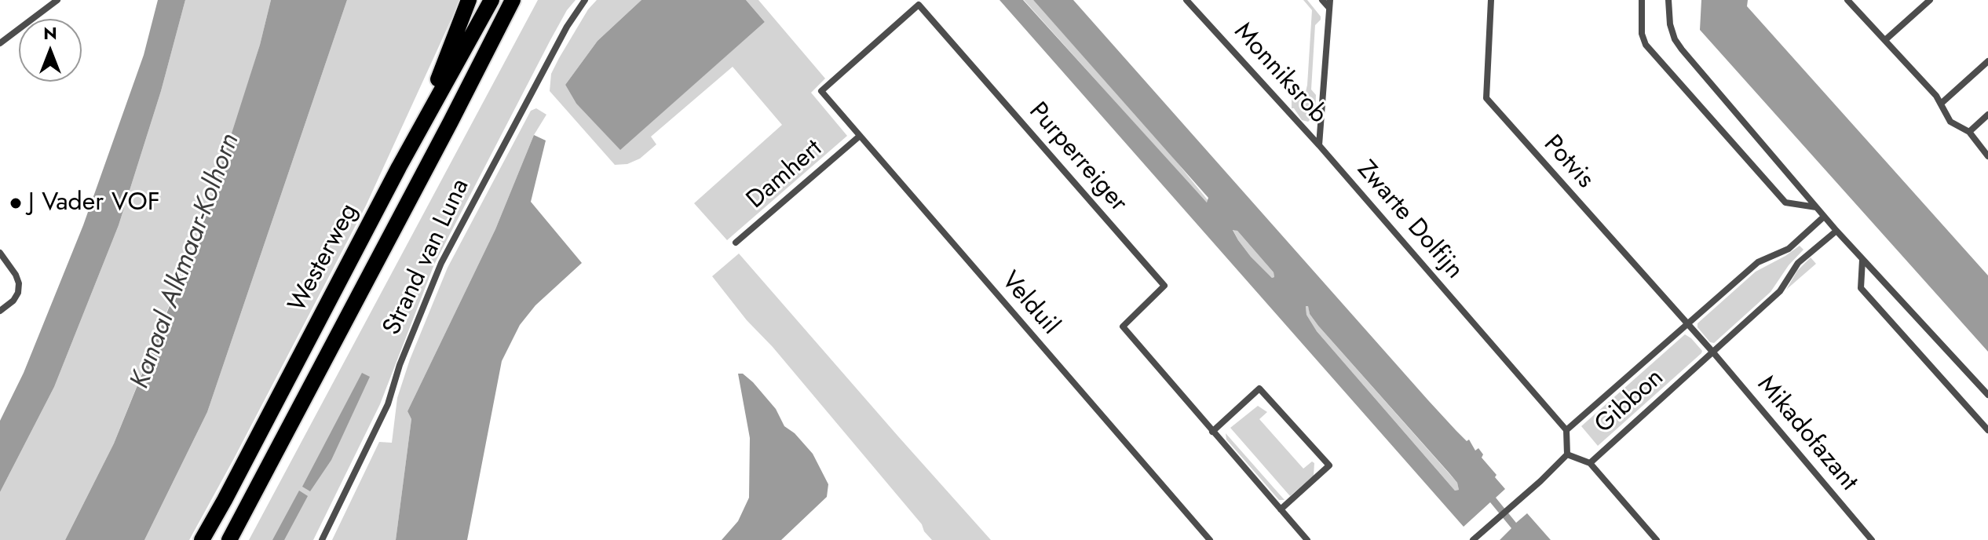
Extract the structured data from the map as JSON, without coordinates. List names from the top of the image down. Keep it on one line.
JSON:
{"streets":{"main road":["Westerweg"],"street":["Monniksrob","Purperreiger","Potvis","Damhert","Zwarte Dolfijn","Strand van Luna","Velduil","Gibbon","Mikadofazant"]},"crossings":[["Monniksrob","Zwarte Dolfijn"],["Purperreiger","Velduil"],["Potvis","Gibbon"],["Damhert","Velduil"],["Zwarte Dolfijn","Gibbon"],["Gibbon","Mikadofazant"]],"water":["Kanaal Alkmaar-Kolhorn"],"places":["J Vader VOF"],"north":"top"}
